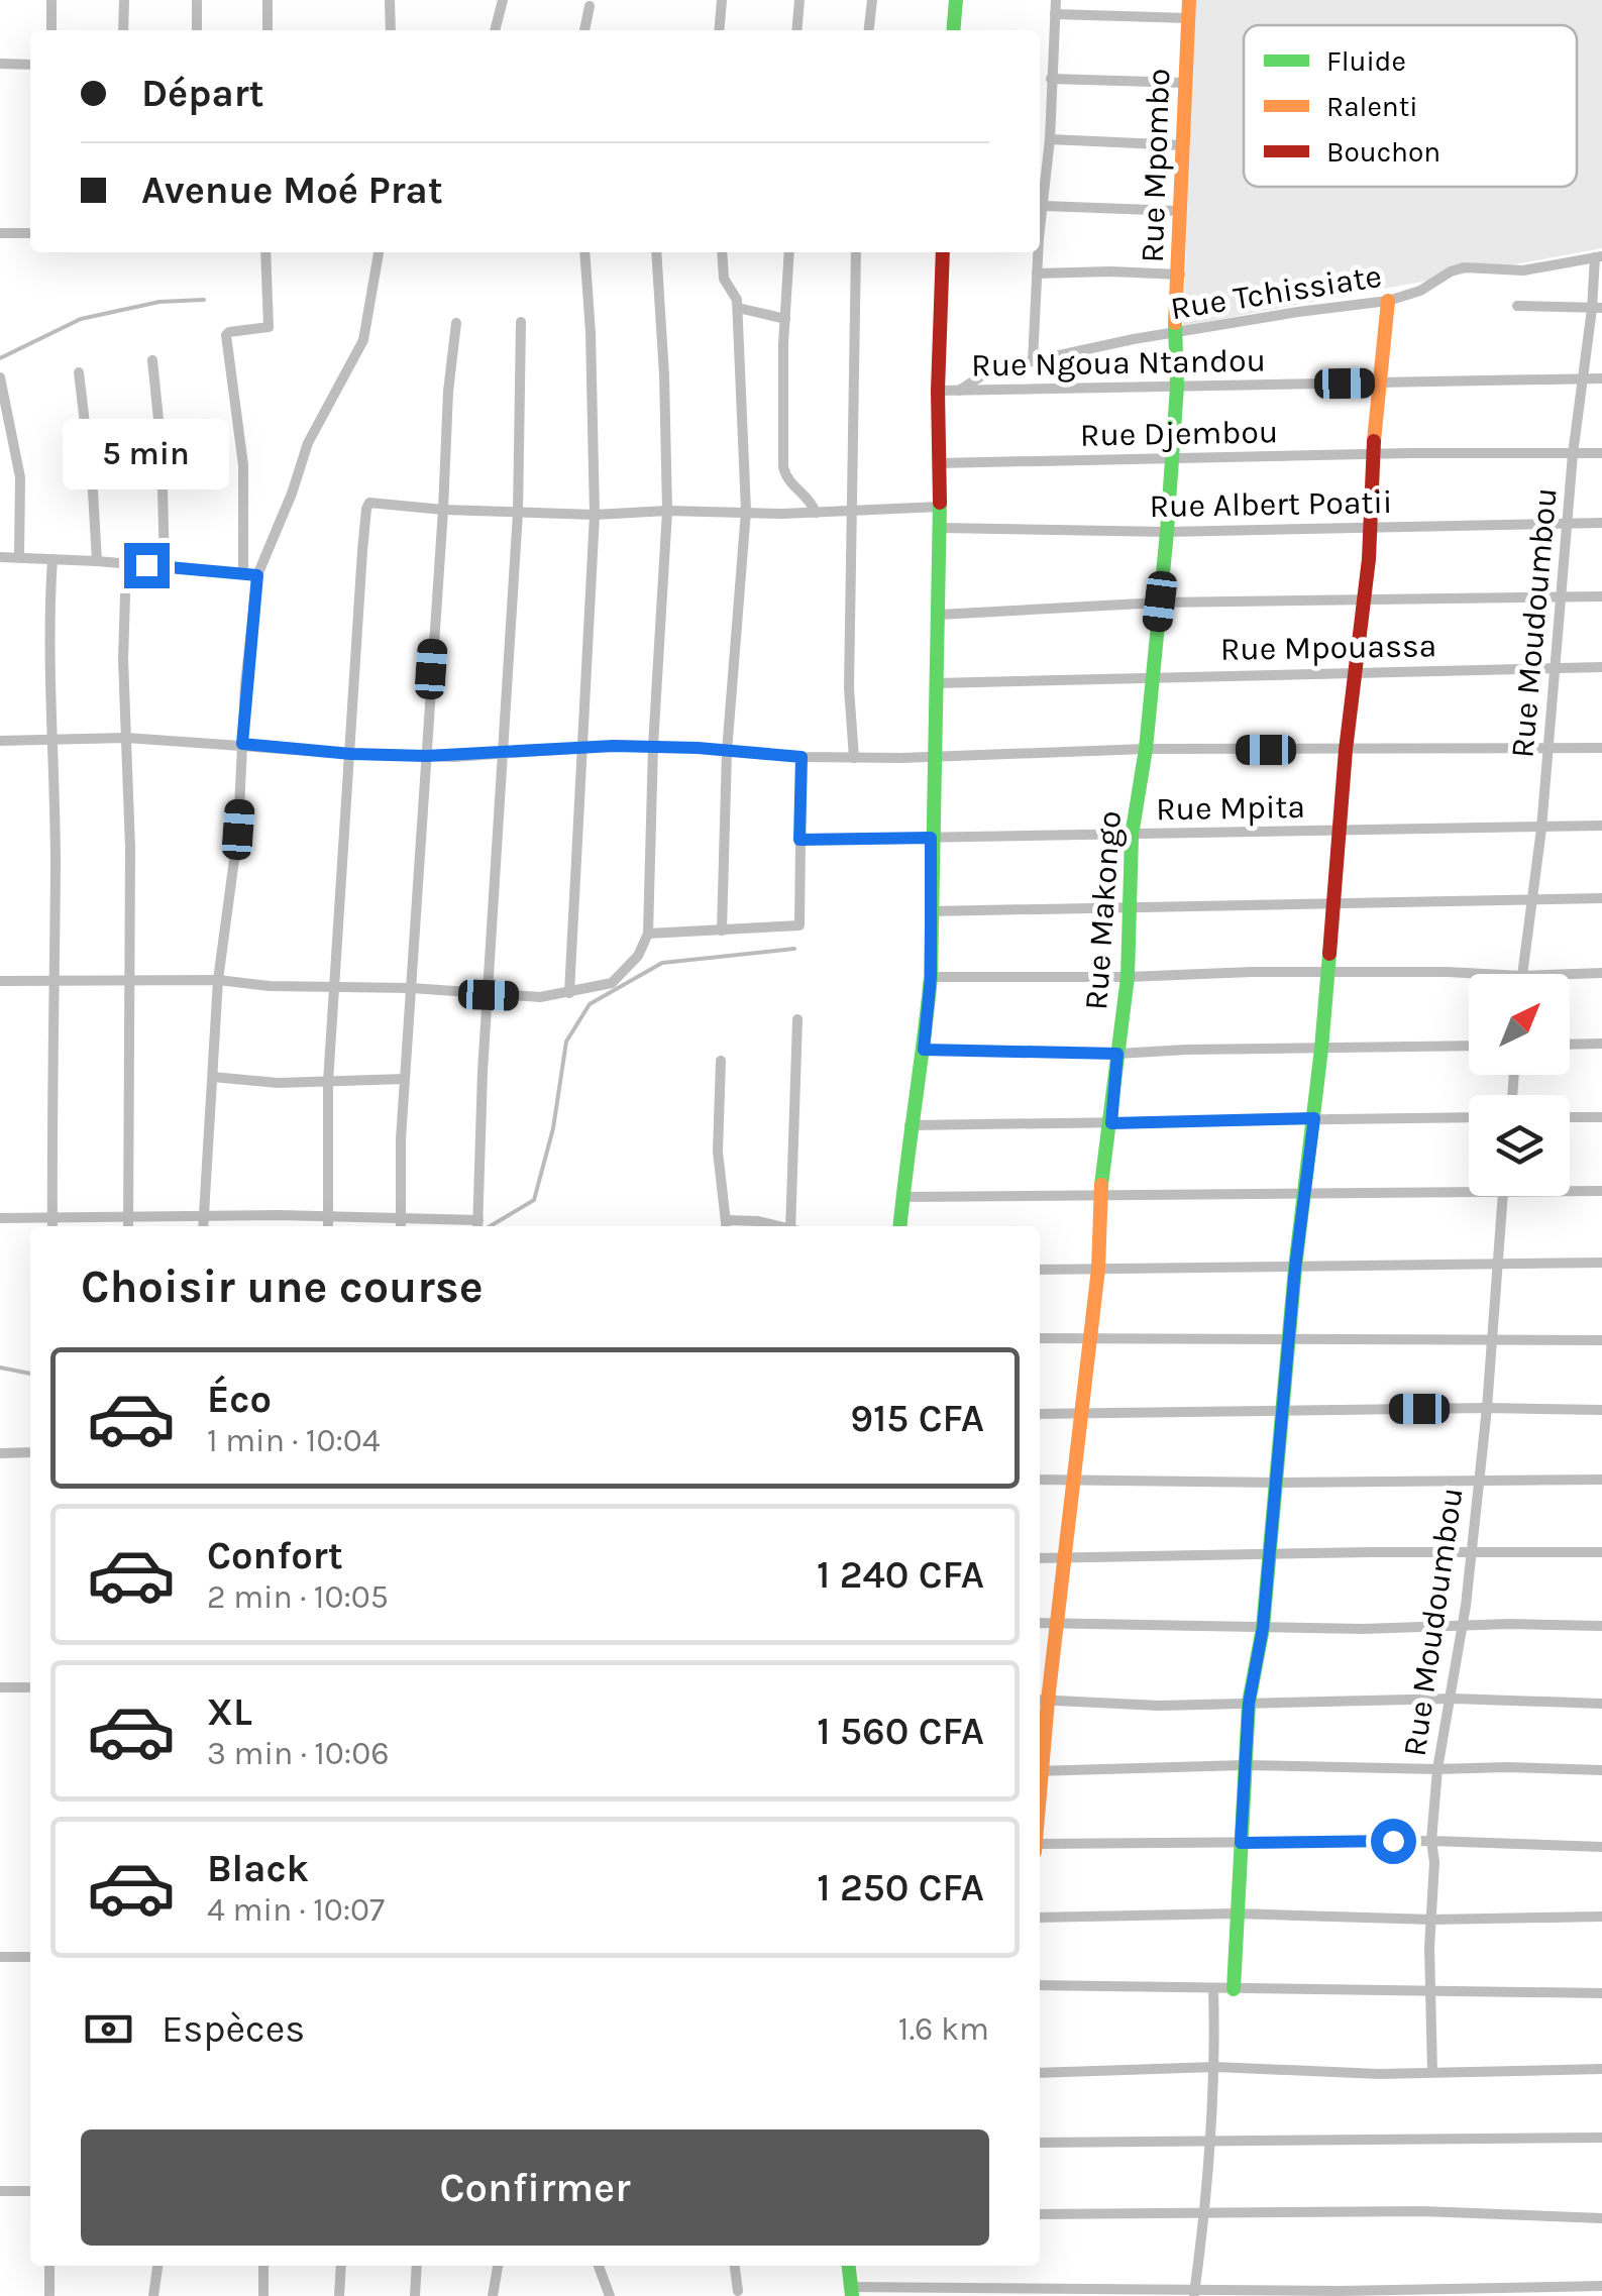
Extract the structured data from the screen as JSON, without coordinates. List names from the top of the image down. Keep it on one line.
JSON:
{"streets":{"street":["Rue Mpombo","Rue Tchissiate","Rue Ngoua Ntandou","Rue Djembou","Rue Albert Poatii","Rue Moudoumbou","Rue Mpouassa","Rue Mpita","Rue Makongo"]},"crossings":[["Rue Mpombo","Rue Tchissiate"],["Rue Mpombo","Rue Makongo"],["Rue Tchissiate","Rue Ngoua Ntandou"],["Rue Tchissiate","Rue Moudoumbou"],["Rue Tchissiate","Rue Makongo"],["Rue Ngoua Ntandou","Rue Moudoumbou"],["Rue Ngoua Ntandou","Rue Makongo"],["Rue Djembou","Rue Moudoumbou"],["Rue Djembou","Rue Makongo"],["Rue Albert Poatii","Rue Moudoumbou"],["Rue Albert Poatii","Rue Makongo"],["Rue Moudoumbou","Rue Mpouassa"],["Rue Moudoumbou","Rue Mpita"],["Rue Mpouassa","Rue Makongo"],["Rue Mpita","Rue Makongo"]],"legend":["Fluide","Ralenti","Bouchon"],"north":"top right","page":{"banner":["Départ","Avenue Moé Prat"],"bubble":"5 min","heading":"Choisir une course","list":[{"name":"Éco","note":"1 min · 10:04","value":"915 CFA"},{"name":"Confort","note":"2 min · 10:05","value":"1 240 CFA"},{"name":"XL","note":"3 min · 10:06","value":"1 560 CFA"},{"name":"Black","note":"4 min · 10:07","value":"1 250 CFA"}],"pay":["Espèces","1.6 km"],"buttons":"Confirmer"}}
